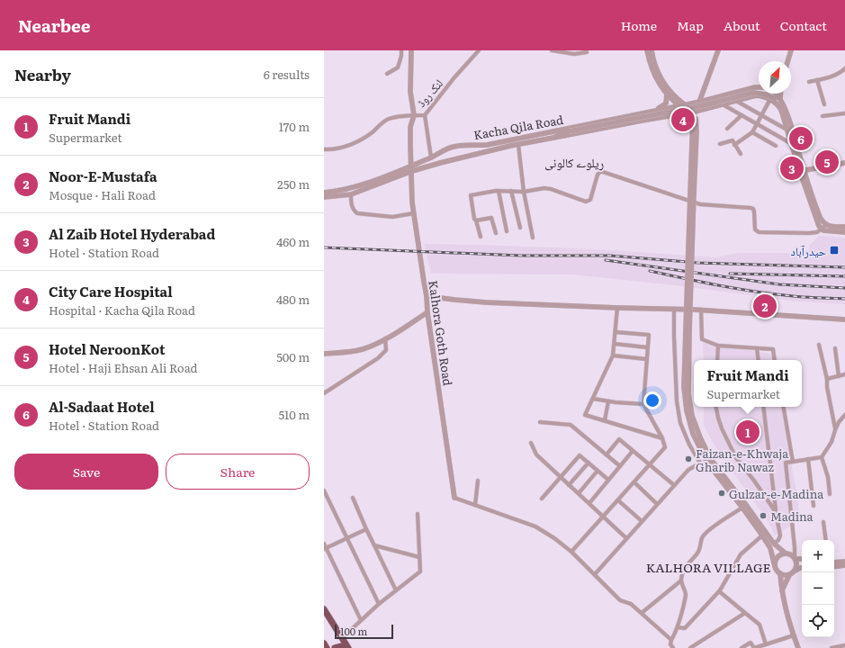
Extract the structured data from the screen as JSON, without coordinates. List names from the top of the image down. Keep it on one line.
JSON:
{"streets":{"street":["لنک روڈ","Kacha Qila Road","Kalhora Goth Road"]},"crossings":[["لنک روڈ","Kalhora Goth Road"],["Kacha Qila Road","Kalhora Goth Road"]],"districts":["ریلوے کالونی","KALHORA VILLAGE"],"places":{"transit":["حیدرآباد"],"other":["Faizan-e-Khwaja Gharib Nawaz","Gulzar-e-Madina","Madina"]},"scale_bar":"100 m","north":"top right","page":{"header":"Nearbee","nav":["Home","Map","About","Contact"],"heading":["Nearby","6 results"],"list":[{"mark":"1","name":"Fruit Mandi","note":"Supermarket","value":"170 m"},{"mark":"2","name":"Noor-E-Mustafa","note":"Mosque · Hali Road","value":"250 m"},{"mark":"3","name":"Al Zaib Hotel Hyderabad","note":"Hotel · Station Road","value":"460 m"},{"mark":"4","name":"City Care Hospital","note":"Hospital · Kacha Qila Road","value":"480 m"},{"mark":"5","name":"Hotel NeroonKot","note":"Hotel · Haji Ehsan Ali Road","value":"500 m"},{"mark":"6","name":"Al-Sadaat Hotel","note":"Hotel · Station Road","value":"510 m"}],"pins":["4","6","5","3","2","1"],"popup":["Fruit Mandi","Supermarket"],"buttons":["Save","Share"],"map_buttons":["+","−"],"scale":"100 m"}}
